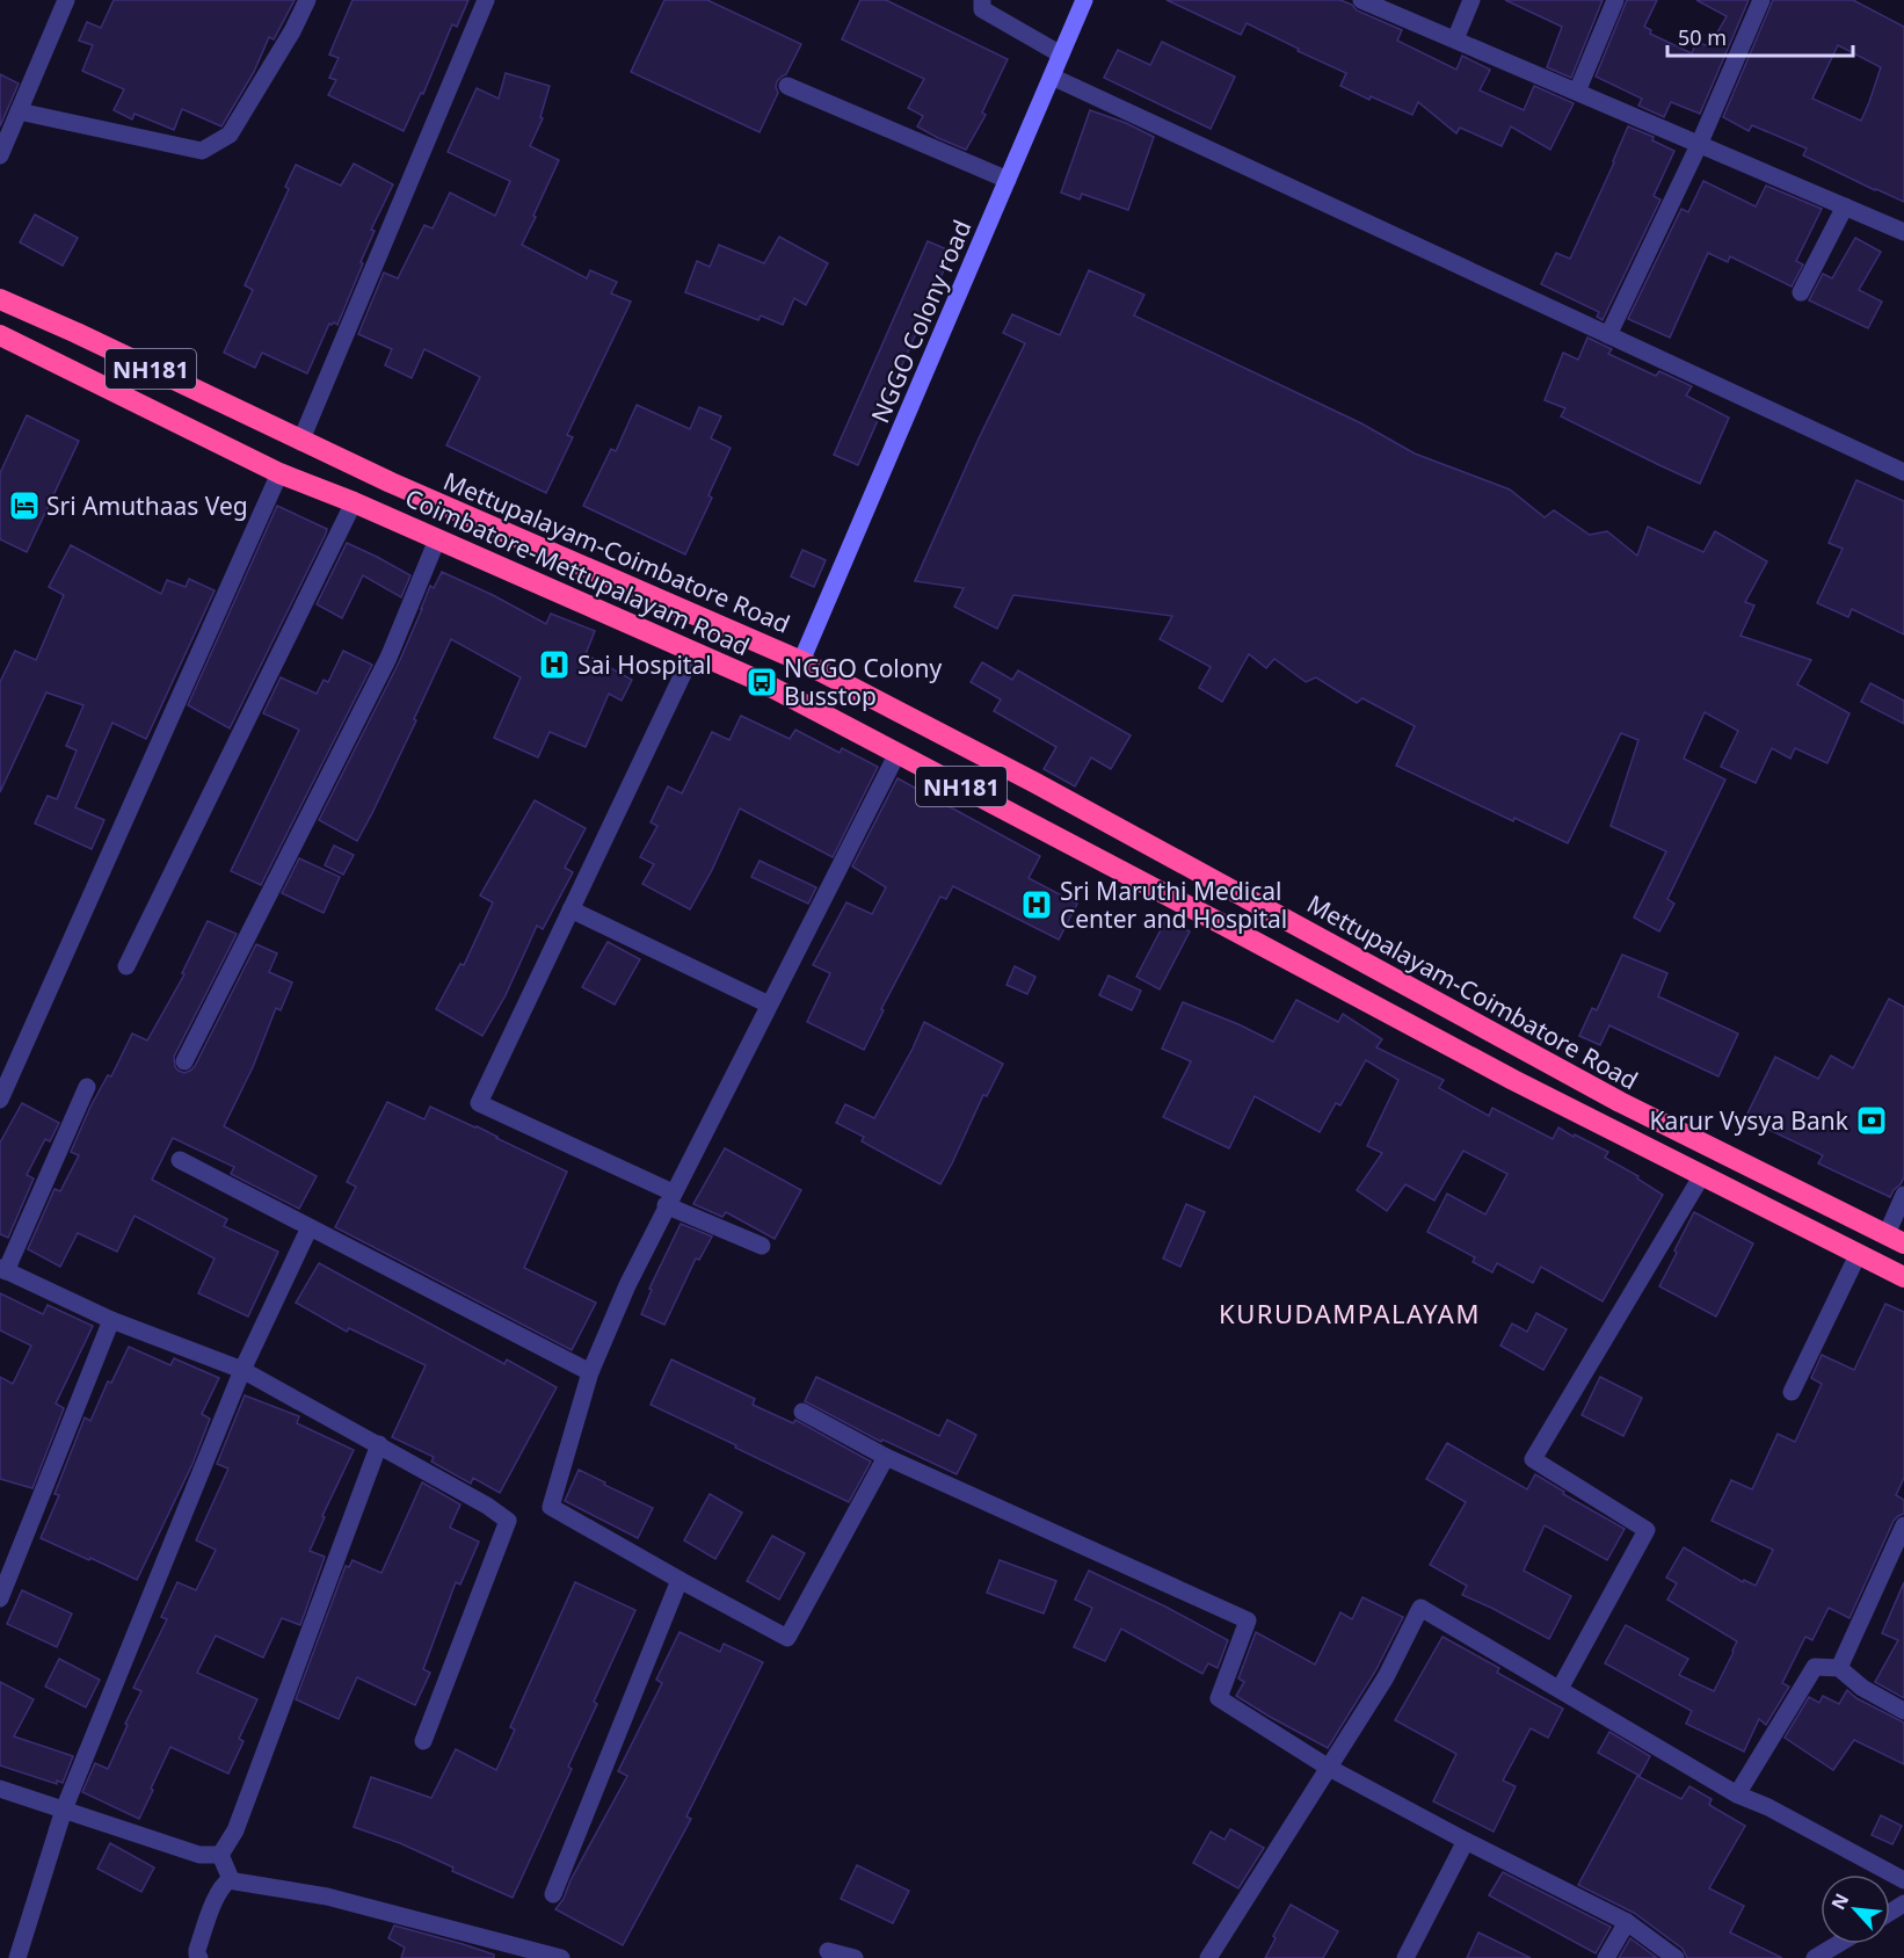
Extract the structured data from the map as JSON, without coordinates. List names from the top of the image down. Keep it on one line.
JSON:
{"streets":{"highway":["NH181","Mettupalayam-Coimbatore Road","Coimbatore-Mettupalayam Road"],"street":["NGGO Colony road"]},"crossings":[["NGGO Colony road","Mettupalayam-Coimbatore Road"]],"districts":["KURUDAMPALAYAM"],"places":{"hotel":["Sri Amuthaas Veg"],"hospital":["Sai Hospital","Sri Maruthi Medical Center and Hospital"],"bus stop":["NGGO Colony Busstop"],"bank":["Karur Vysya Bank"]},"scale_bar":"50 m","north":"top left"}
